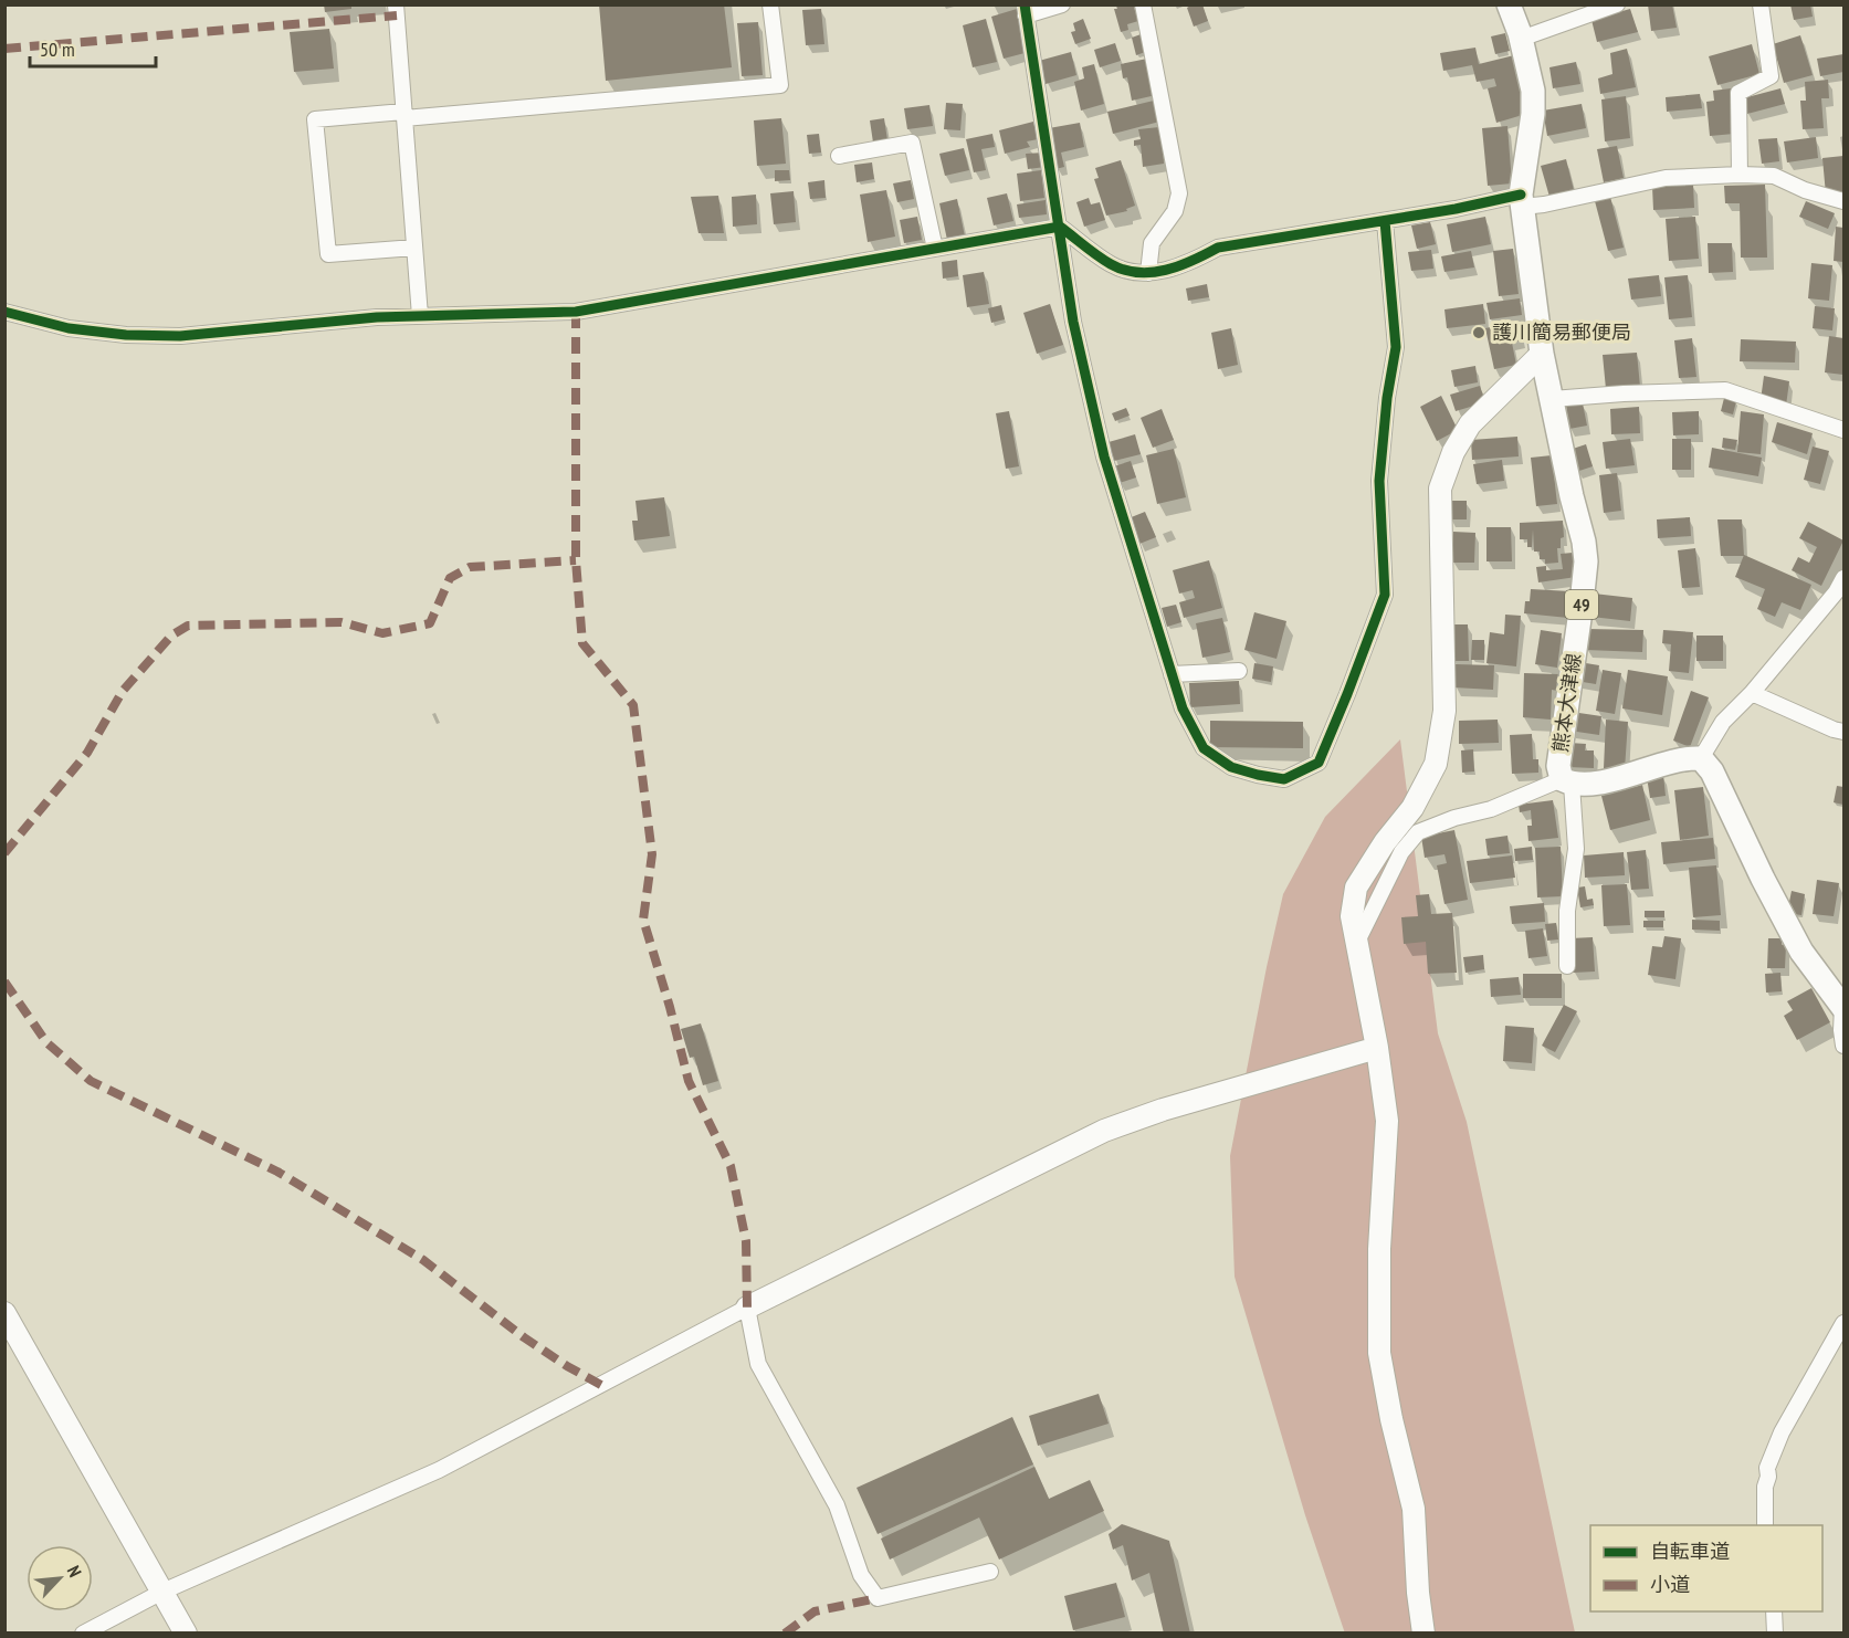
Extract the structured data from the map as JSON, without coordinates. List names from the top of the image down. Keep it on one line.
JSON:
{"streets":{"main road":["49","熊本大津線"]},"places":["護川簡易郵便局"],"legend":["自転車道","小道"],"scale_bar":"50 m","north":"top right"}
